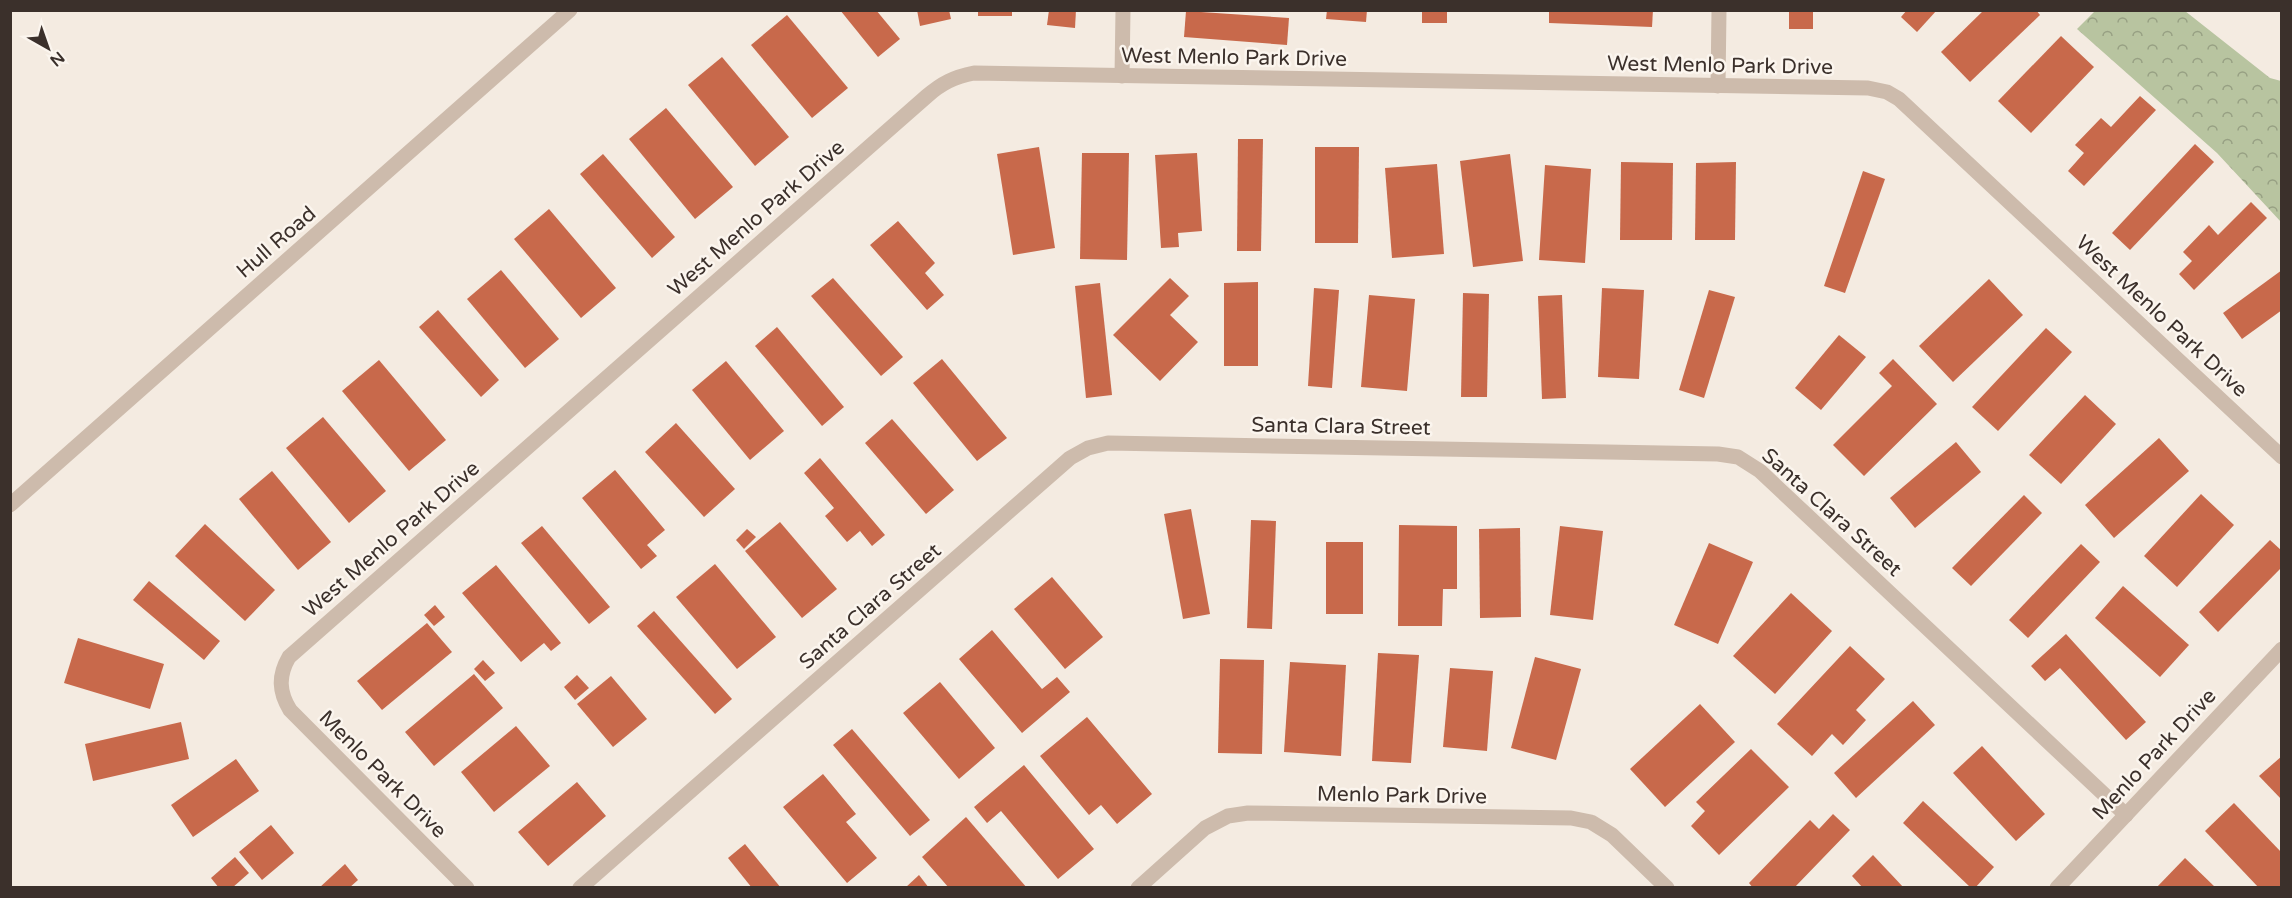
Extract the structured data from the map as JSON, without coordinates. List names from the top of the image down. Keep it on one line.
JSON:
{"streets":{"street":["West Menlo Park Drive","Hull Road","Santa Clara Street","Menlo Park Drive"]},"crossings":[["West Menlo Park Drive","Menlo Park Drive"],["Santa Clara Street","Menlo Park Drive"]],"north":"bottom right"}
